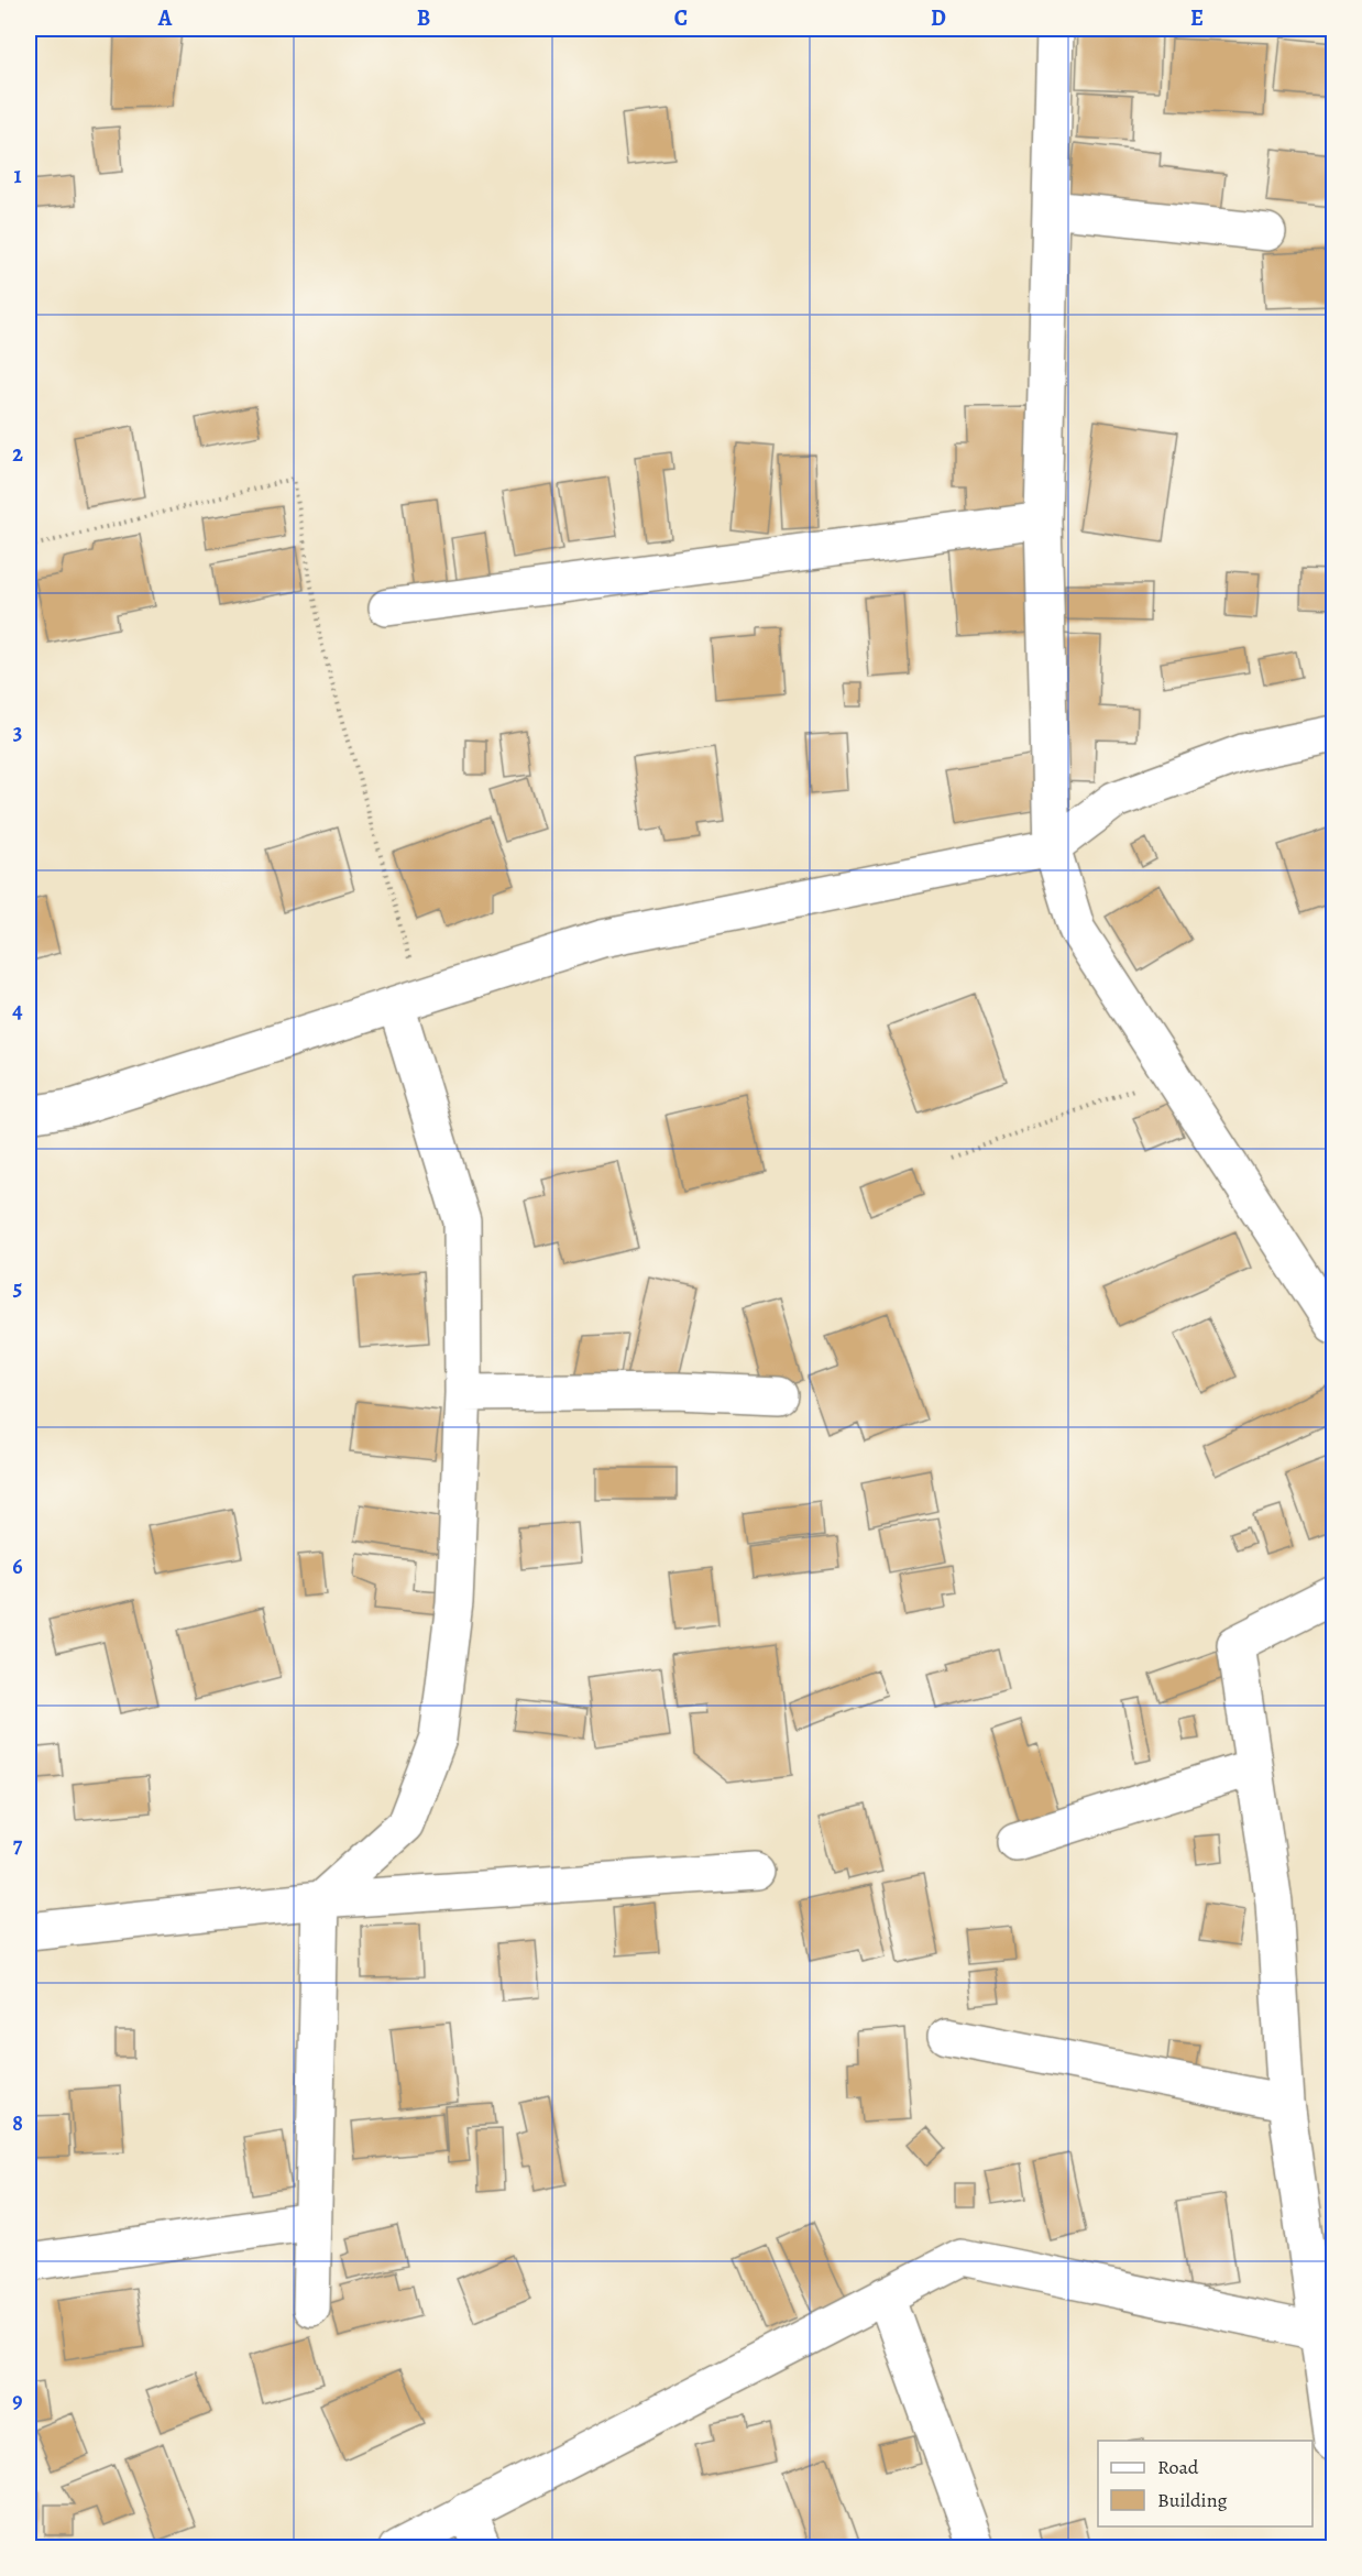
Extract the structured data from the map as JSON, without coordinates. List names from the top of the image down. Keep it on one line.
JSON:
{"legend":["Road","Building"],"grid":{"columns":["A","B","C","D","E"],"rows":["1","2","3","4","5","6","7","8","9"]}}
